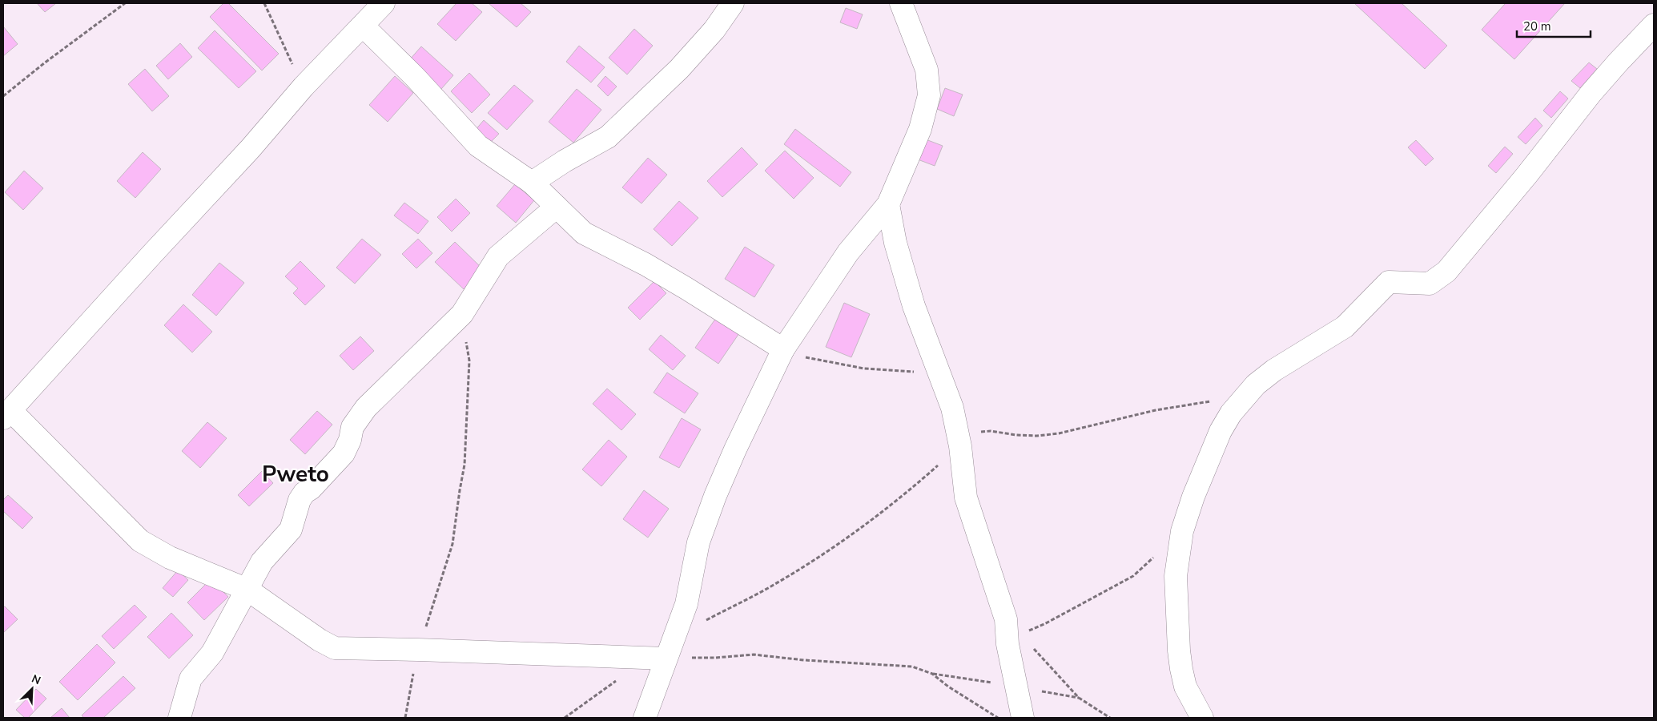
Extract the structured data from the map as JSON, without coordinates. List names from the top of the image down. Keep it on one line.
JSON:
{"districts":["Pweto"],"scale_bar":"20 m","north":"top right"}
